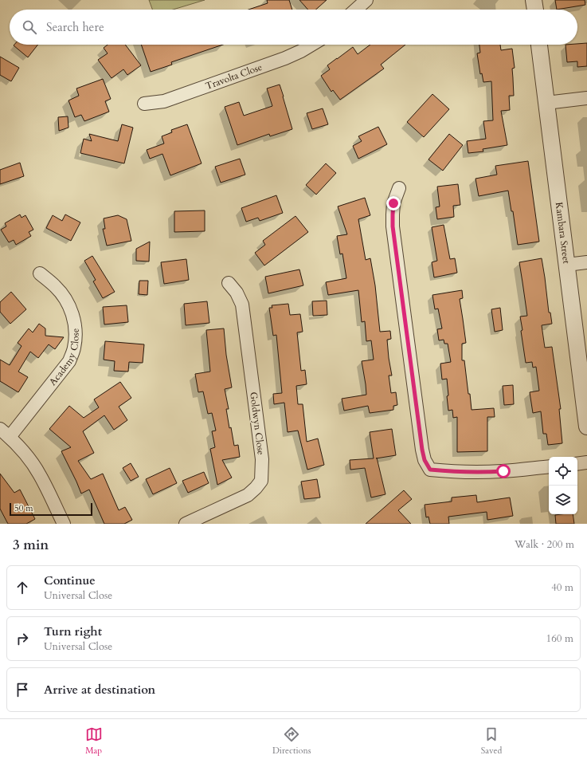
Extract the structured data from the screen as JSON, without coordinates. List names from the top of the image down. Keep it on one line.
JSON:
{"streets":{"street":["Travolta Close","Kambara Street","Academy Close","Goldwyn Close"]},"scale_bar":"50 m","page":{"search":"Search here","scale":"50 m","heading":["3 min","Walk · 200 m"],"list":[["Continue","Universal Close","40 m"],["Turn right","Universal Close","160 m"],"Arrive at destination"],"nav":["Map","Directions","Saved"]}}
